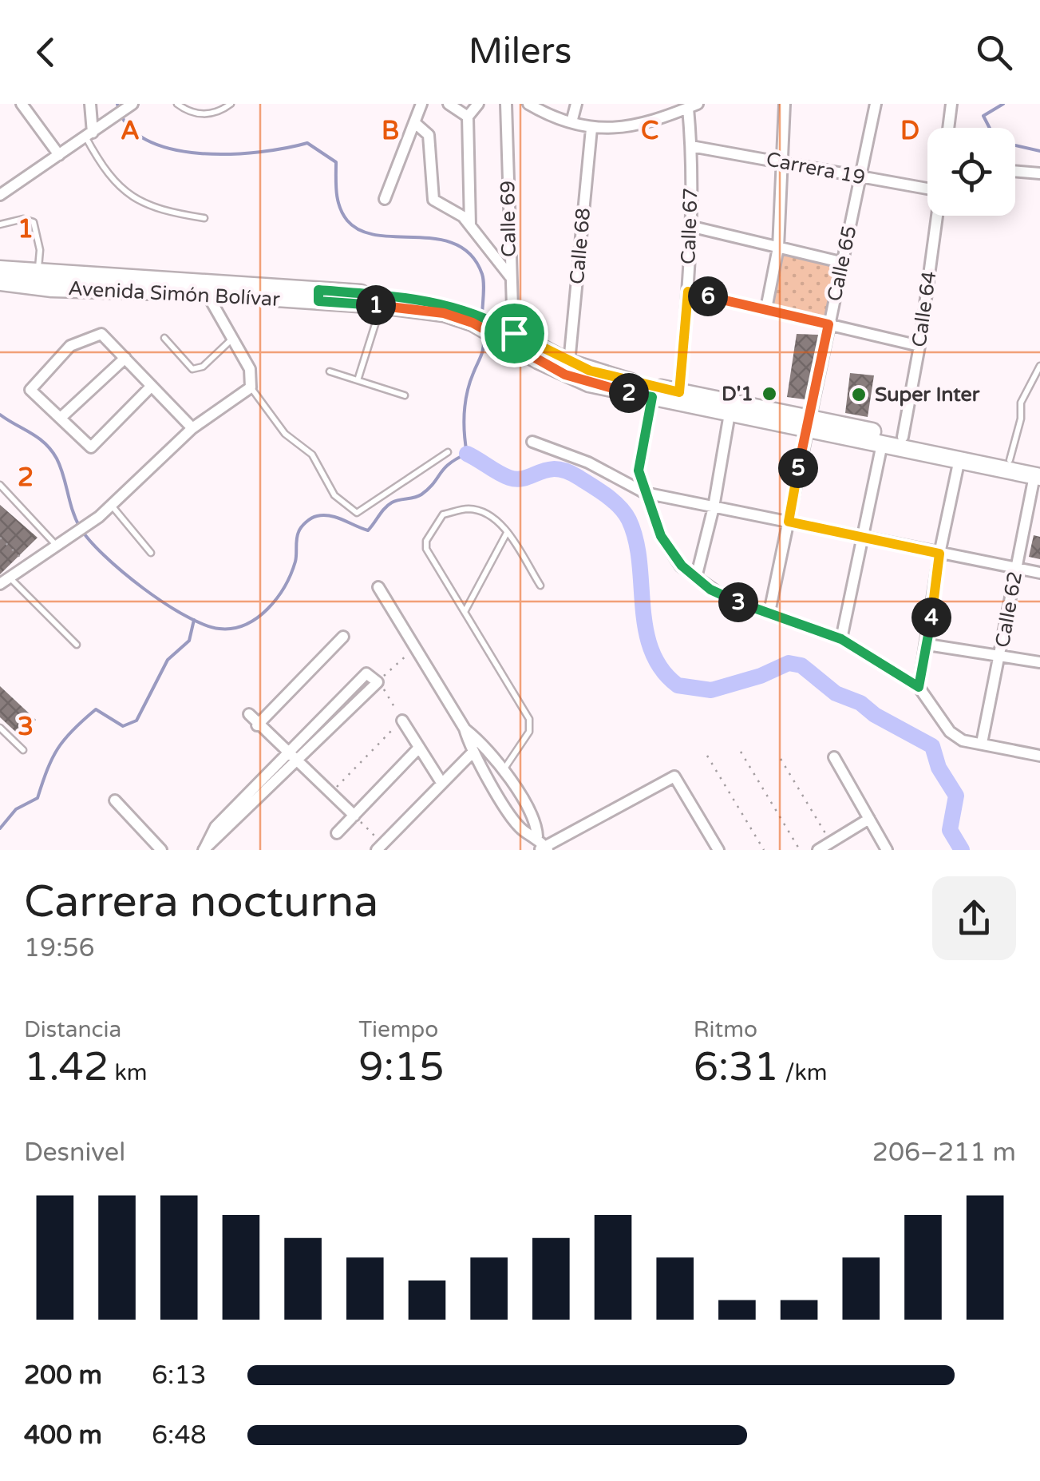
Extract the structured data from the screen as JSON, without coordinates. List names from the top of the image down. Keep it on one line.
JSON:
{"streets":{"main road":["Avenida Simón Bolívar"],"street":["Carrera 19","Calle 69","Calle 67","Calle 68","Calle 65","Calle 64","Calle 62"]},"crossings":[["Carrera 19","Calle 67"],["Carrera 19","Calle 65"],["Calle 69","Avenida Simón Bolívar"],["Calle 67","Avenida Simón Bolívar"],["Calle 68","Avenida Simón Bolívar"],["Calle 65","Avenida Simón Bolívar"],["Avenida Simón Bolívar","Calle 64"],["Avenida Simón Bolívar","Calle 62"]],"places":["D'1","Super Inter"],"page":{"header":"Milers","pins":["6","1","2","5","3","4"],"heading":["Carrera nocturna","19:56"],"stats":[["Distancia","1.42 km"],["Tiempo","9:15"],["Ritmo","6:31 /km"]],"chart":["Desnivel","206–211 m"],"list":[{"name":"200 m","note":"6:13"},{"name":"400 m","note":"6:48"}]},"grid":{"columns":["A","B","C","D"],"rows":["1","2","3"]}}
